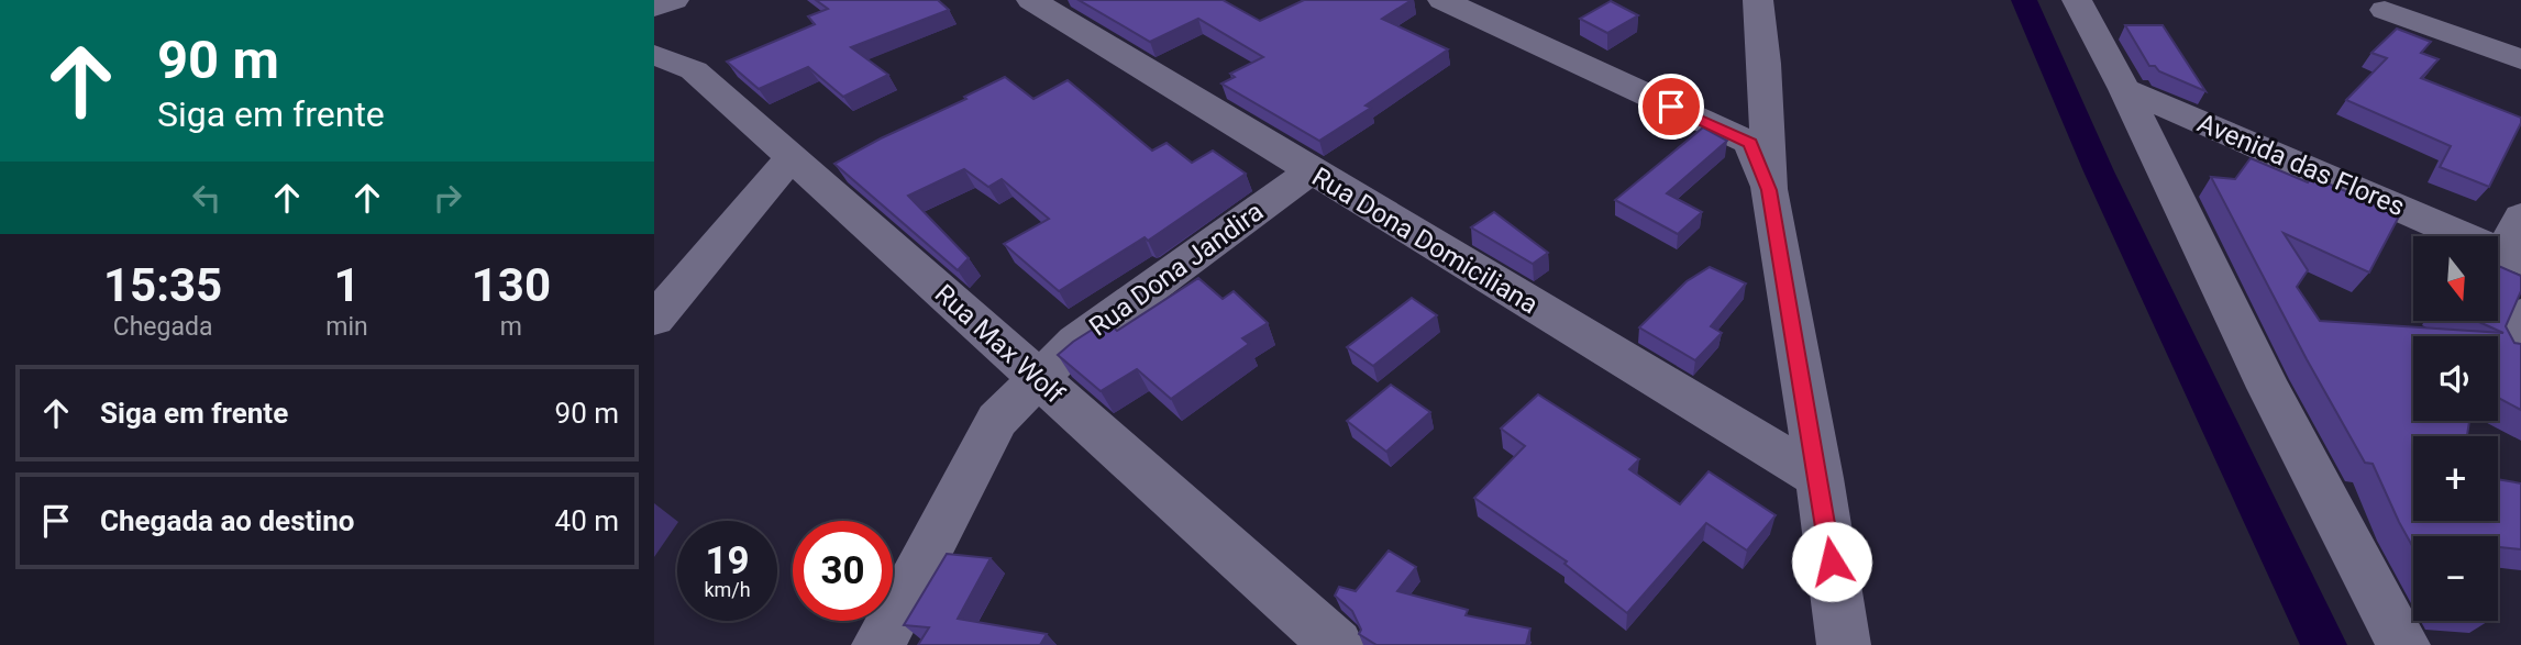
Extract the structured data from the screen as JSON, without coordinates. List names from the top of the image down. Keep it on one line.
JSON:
{"streets":{"street":["Avenida das Flores","Rua Dona Domiciliana","Rua Dona Jandira","Rua Max Wolf"]},"crossings":[["Rua Dona Domiciliana","Rua Dona Jandira"],["Rua Dona Jandira","Rua Max Wolf"]],"north":"bottom","page":{"turn":["90 m","Siga em frente"],"eta":["15:35","Chegada","1","min","130","m"],"map_buttons":["+","−"],"list":[{"name":"Siga em frente","value":"90 m"},{"name":"Chegada ao destino","value":"40 m"}],"speed":"19 km/h","limit":"30"}}
